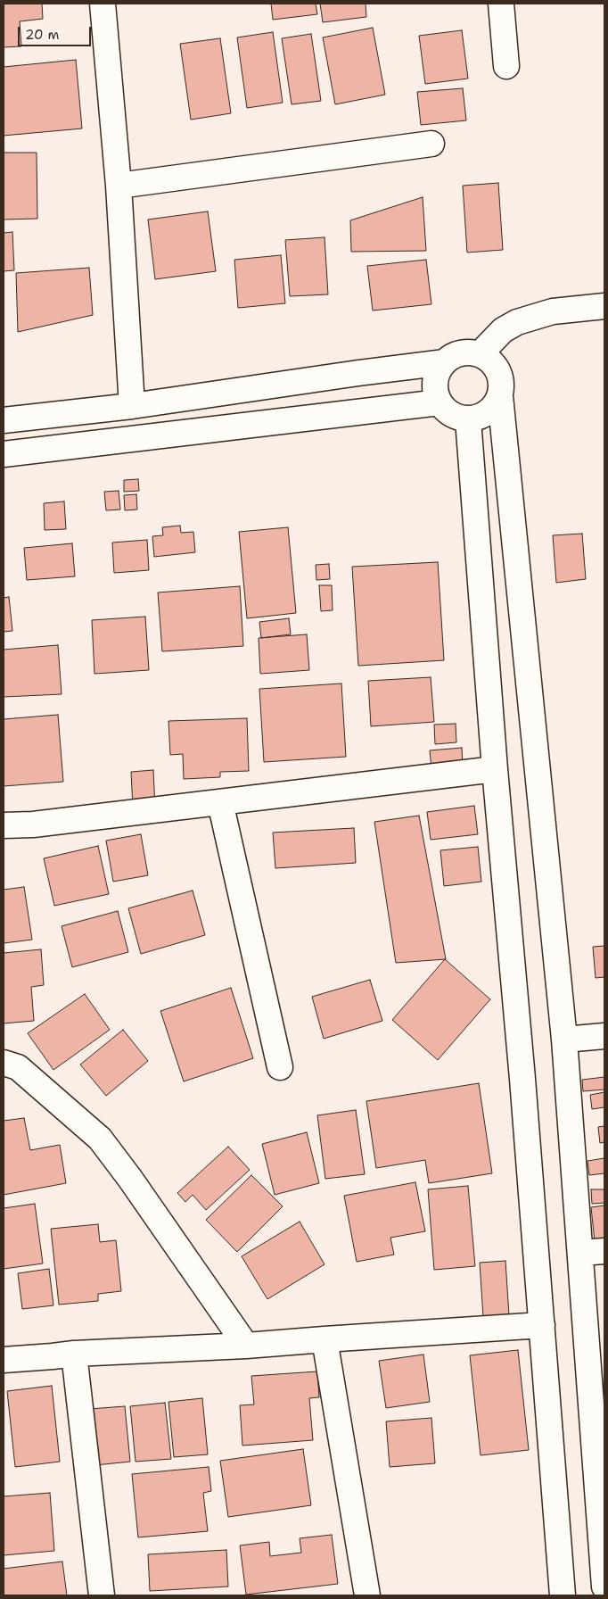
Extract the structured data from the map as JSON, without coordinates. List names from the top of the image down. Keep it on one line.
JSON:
{"scale_bar":"20 m"}
